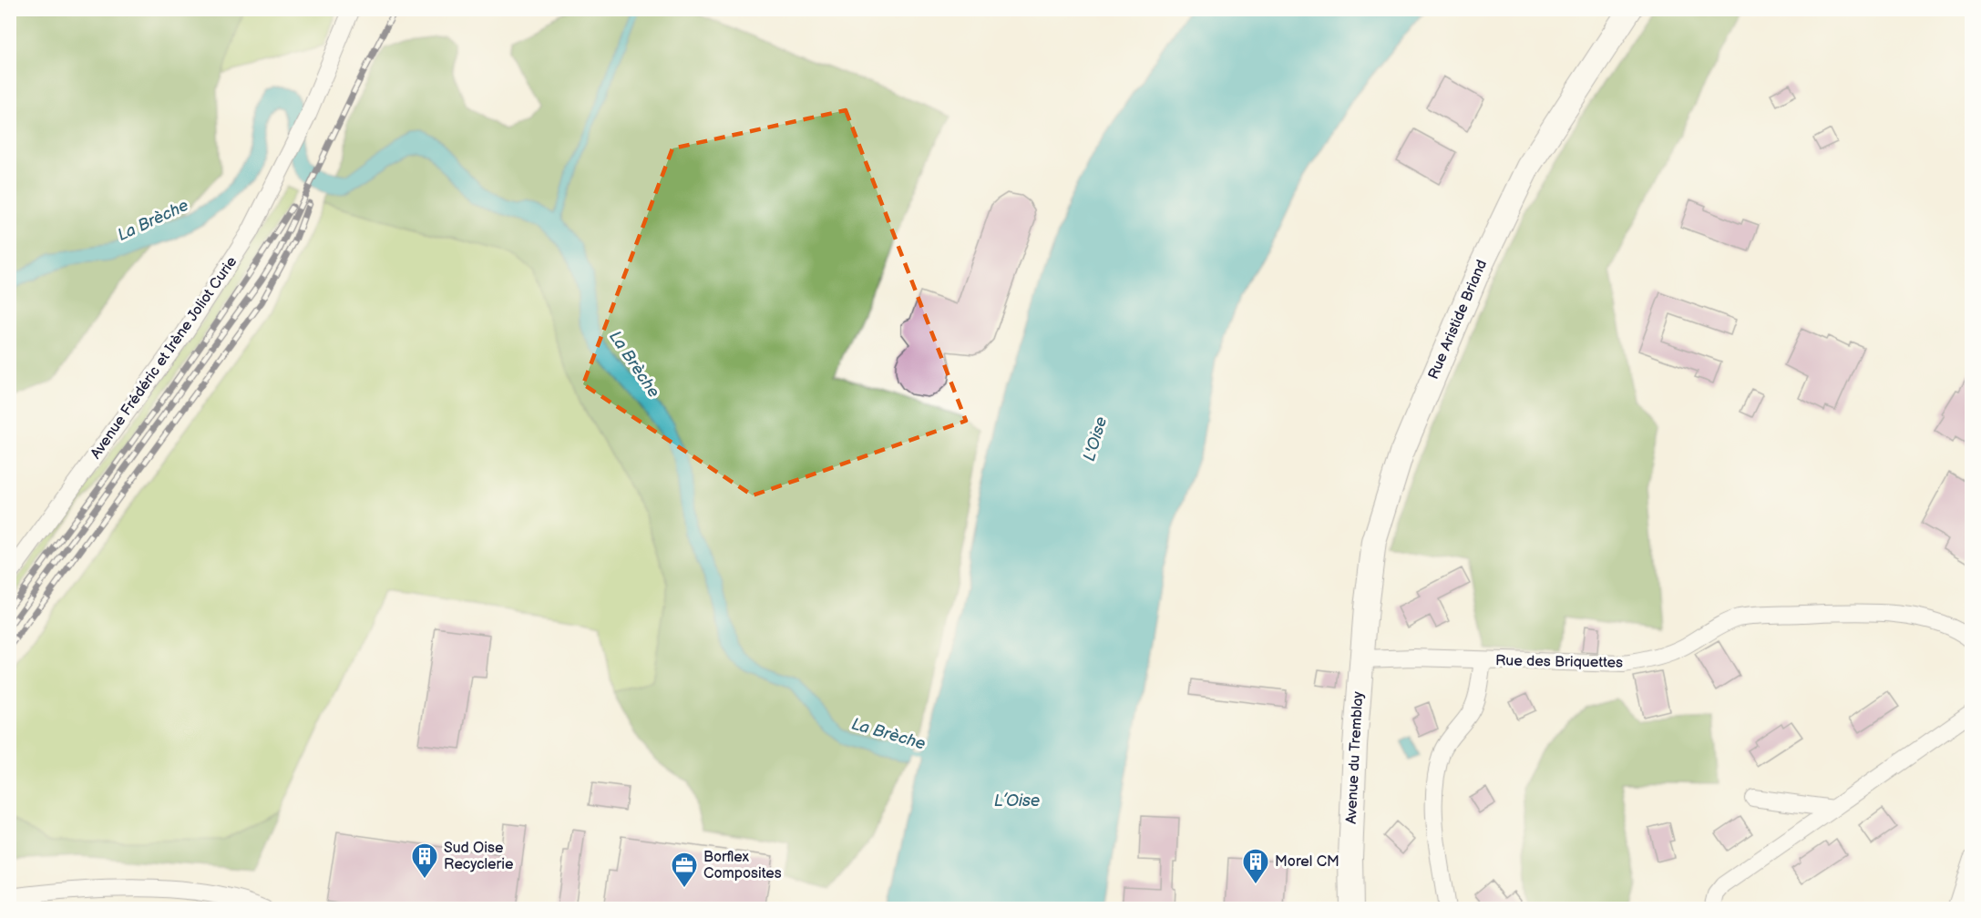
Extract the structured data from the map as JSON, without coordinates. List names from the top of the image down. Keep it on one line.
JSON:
{"streets":{"main road":["Rue Aristide Briand","Avenue du Tremblay"],"street":["Avenue Frédéric et Irène Joliot Curie","Rue des Briquettes"]},"crossings":[["Rue Aristide Briand","Rue des Briquettes"],["Rue Aristide Briand","Avenue du Tremblay"],["Rue des Briquettes","Avenue du Tremblay"]],"water":["La Brèche","L'Oise","L’Oise"],"places":{"building":["Sud Oise Recyclerie","Morel CM"],"office":["Borflex Composites"]}}
